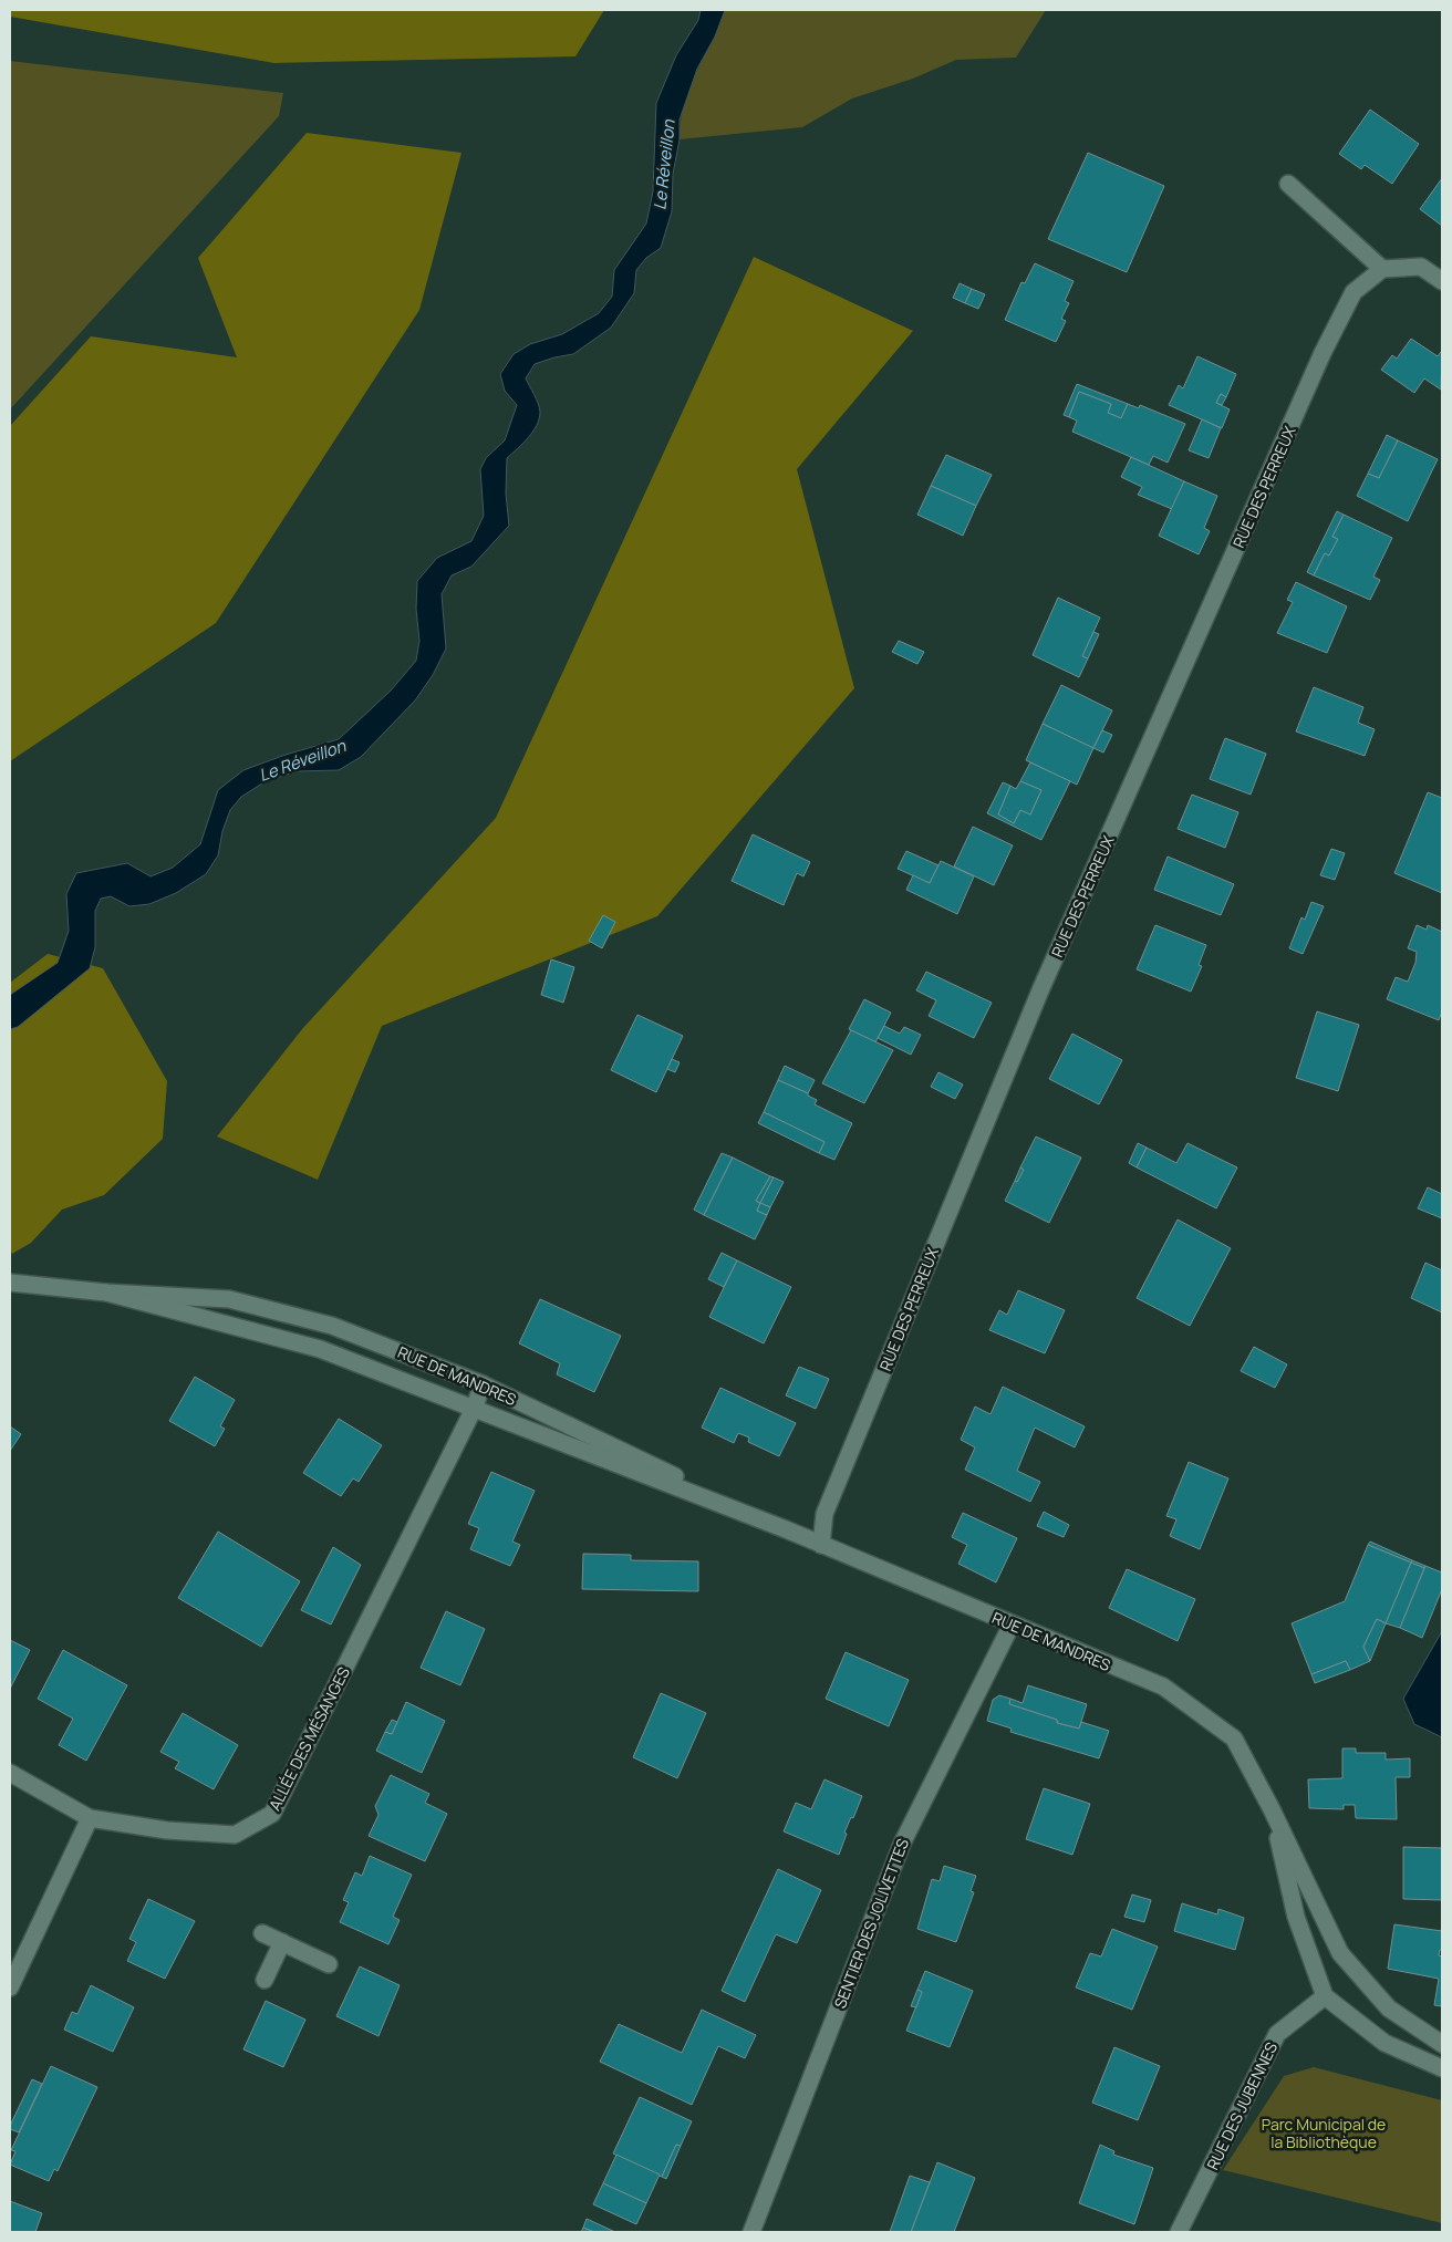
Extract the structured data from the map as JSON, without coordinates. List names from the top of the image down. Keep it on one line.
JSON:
{"streets":{"street":["RUE DES PERREUX","RUE DE MANDRES","ALLÉE DES MÉSANGES","SENTIER DES JOLIVETTES","RUE DES JUBENNES"]},"crossings":[["RUE DES PERREUX","RUE DE MANDRES"],["RUE DE MANDRES","ALLÉE DES MÉSANGES"],["RUE DE MANDRES","SENTIER DES JOLIVETTES"],["RUE DE MANDRES","RUE DES JUBENNES"]],"water":["Le Réveillon"],"parks":["Parc Municipal de la Bibliothèque"]}
